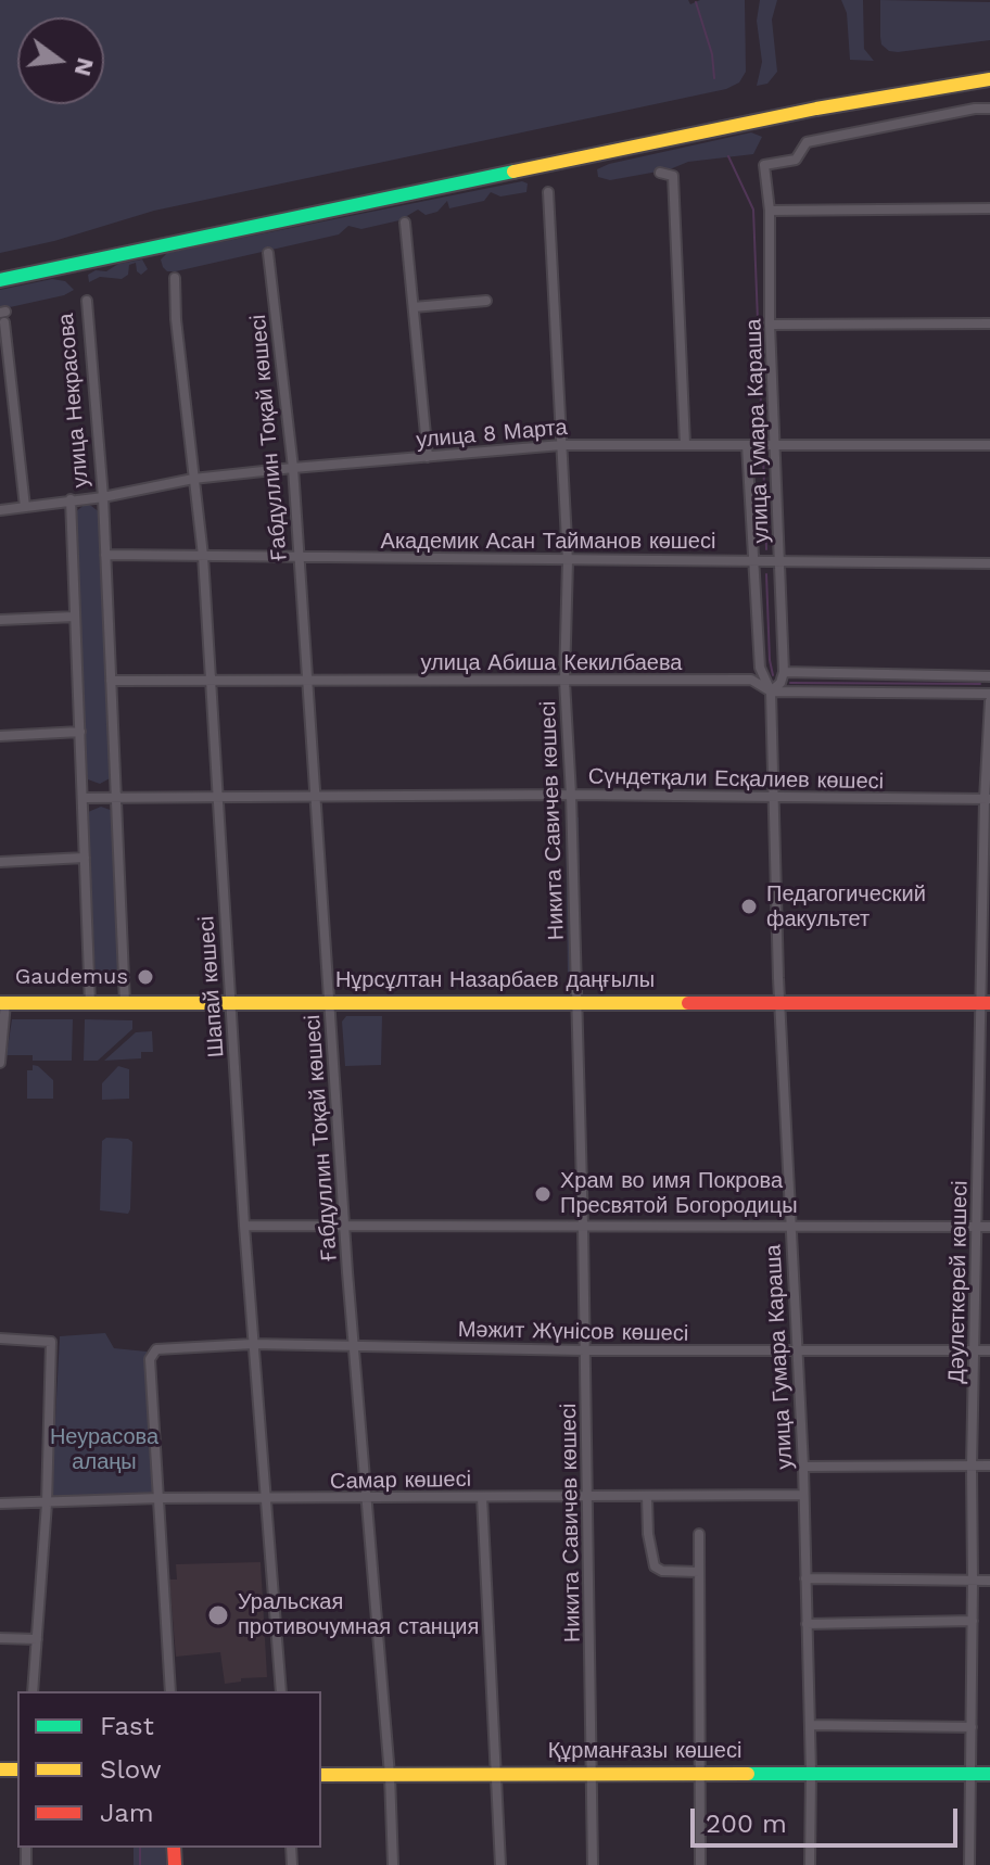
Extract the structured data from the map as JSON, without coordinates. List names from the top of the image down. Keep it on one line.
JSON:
{"streets":{"main road":["Нұрсұлтан Назарбаев даңғылы","Құрманғазы көшесі"],"street":["улица Некрасова","улица Гумара Караша","улица 8 Марта","Ғабдуллин Тоқай көшесі","Академик Асан Тайманов көшесі","улица Абиша Кекилбаева","Сүндетқали Есқалиев көшесі","Никита Савичев көшесі","Шапай көшесі","Дәулеткерей көшесі","Мәжит Жүнісов көшесі","Самар көшесі"]},"crossings":[["улица Некрасова","улица 8 Марта"],["улица Некрасова","Академик Асан Тайманов көшесі"],["улица Некрасова","улица Абиша Кекилбаева"],["улица Некрасова","Сүндетқали Есқалиев көшесі"],["улица Некрасова","Нұрсұлтан Назарбаев даңғылы"],["улица Гумара Караша","улица 8 Марта"],["улица Гумара Караша","Академик Асан Тайманов көшесі"],["улица Гумара Караша","улица Абиша Кекилбаева"],["улица Гумара Караша","Сүндетқали Есқалиев көшесі"],["улица Гумара Караша","Нұрсұлтан Назарбаев даңғылы"],["улица Гумара Караша","Мәжит Жүнісов көшесі"],["улица Гумара Караша","Самар көшесі"],["улица Гумара Караша","Құрманғазы көшесі"],["улица 8 Марта","Ғабдуллин Тоқай көшесі"],["улица 8 Марта","Никита Савичев көшесі"],["улица 8 Марта","Шапай көшесі"],["Ғабдуллин Тоқай көшесі","Академик Асан Тайманов көшесі"],["Ғабдуллин Тоқай көшесі","улица Абиша Кекилбаева"],["Ғабдуллин Тоқай көшесі","Сүндетқали Есқалиев көшесі"],["Ғабдуллин Тоқай көшесі","Нұрсұлтан Назарбаев даңғылы"],["Ғабдуллин Тоқай көшесі","Мәжит Жүнісов көшесі"],["Ғабдуллин Тоқай көшесі","Самар көшесі"],["Ғабдуллин Тоқай көшесі","Құрманғазы көшесі"],["Академик Асан Тайманов көшесі","Никита Савичев көшесі"],["Академик Асан Тайманов көшесі","Шапай көшесі"],["улица Абиша Кекилбаева","Никита Савичев көшесі"],["улица Абиша Кекилбаева","Шапай көшесі"],["Сүндетқали Есқалиев көшесі","Никита Савичев көшесі"],["Сүндетқали Есқалиев көшесі","Шапай көшесі"],["Сүндетқали Есқалиев көшесі","Дәулеткерей көшесі"],["Никита Савичев көшесі","Нұрсұлтан Назарбаев даңғылы"],["Никита Савичев көшесі","Мәжит Жүнісов көшесі"],["Никита Савичев көшесі","Самар көшесі"],["Никита Савичев көшесі","Құрманғазы көшесі"],["Нұрсұлтан Назарбаев даңғылы","Шапай көшесі"],["Нұрсұлтан Назарбаев даңғылы","Дәулеткерей көшесі"],["Шапай көшесі","Мәжит Жүнісов көшесі"],["Шапай көшесі","Самар көшесі"],["Дәулеткерей көшесі","Мәжит Жүнісов көшесі"],["Дәулеткерей көшесі","Құрманғазы көшесі"],["Мәжит Жүнісов көшесі","Самар көшесі"]],"parks":["Неурасова алаңы"],"places":["Педагогический факультет","Gaudemus","Храм во имя Покрова Пресвятой Богородицы","Уральская противочумная станция"],"legend":["Fast","Slow","Jam"],"scale_bar":"200 m","north":"right"}
